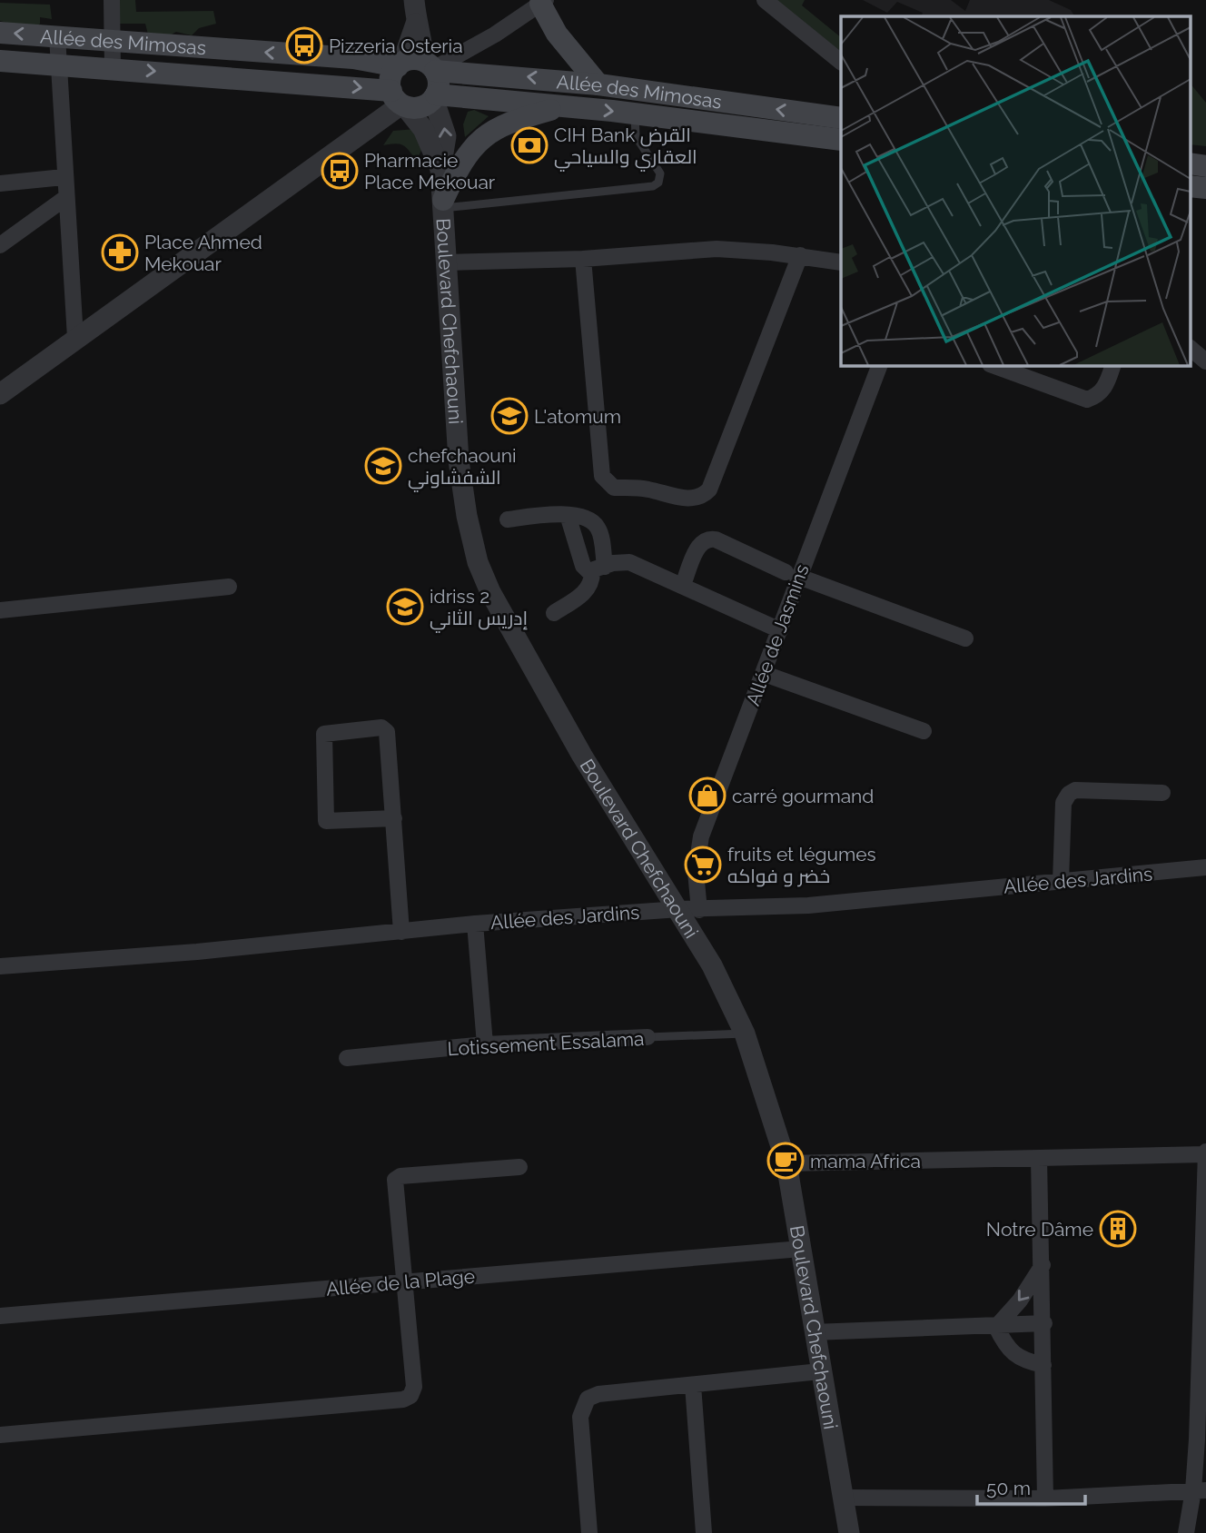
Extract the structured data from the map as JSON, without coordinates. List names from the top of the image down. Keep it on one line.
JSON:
{"streets":{"main road":["Allée des Mimosas"],"street":["Boulevard Chefchaouni","Allée de Jasmins","Allée des Jardins","Lotissement Essalama","Allée de la Plage"]},"crossings":[["Allée des Mimosas","Boulevard Chefchaouni"],["Boulevard Chefchaouni","Allée de Jasmins"],["Boulevard Chefchaouni","Allée des Jardins"],["Boulevard Chefchaouni","Lotissement Essalama"],["Boulevard Chefchaouni","Allée de la Plage"],["Allée de Jasmins","Allée des Jardins"]],"places":{"bus stop":["Pizzeria Osteria","Pharmacie Place Mekouar"],"bank":["CIH Bank القرض العقاري والسياحي"],"pharmacy":["Place Ahmed Mekouar"],"school or university":["L'atomum","chefchaouni الشفشاوني","idriss 2 إدريس الثاني"],"shop":["carré gourmand"],"supermarket":["fruits et légumes خضر و فواكه"],"cafe":["mama Africa"],"building":["Notre Dâme"]},"scale_bar":"50 m"}
